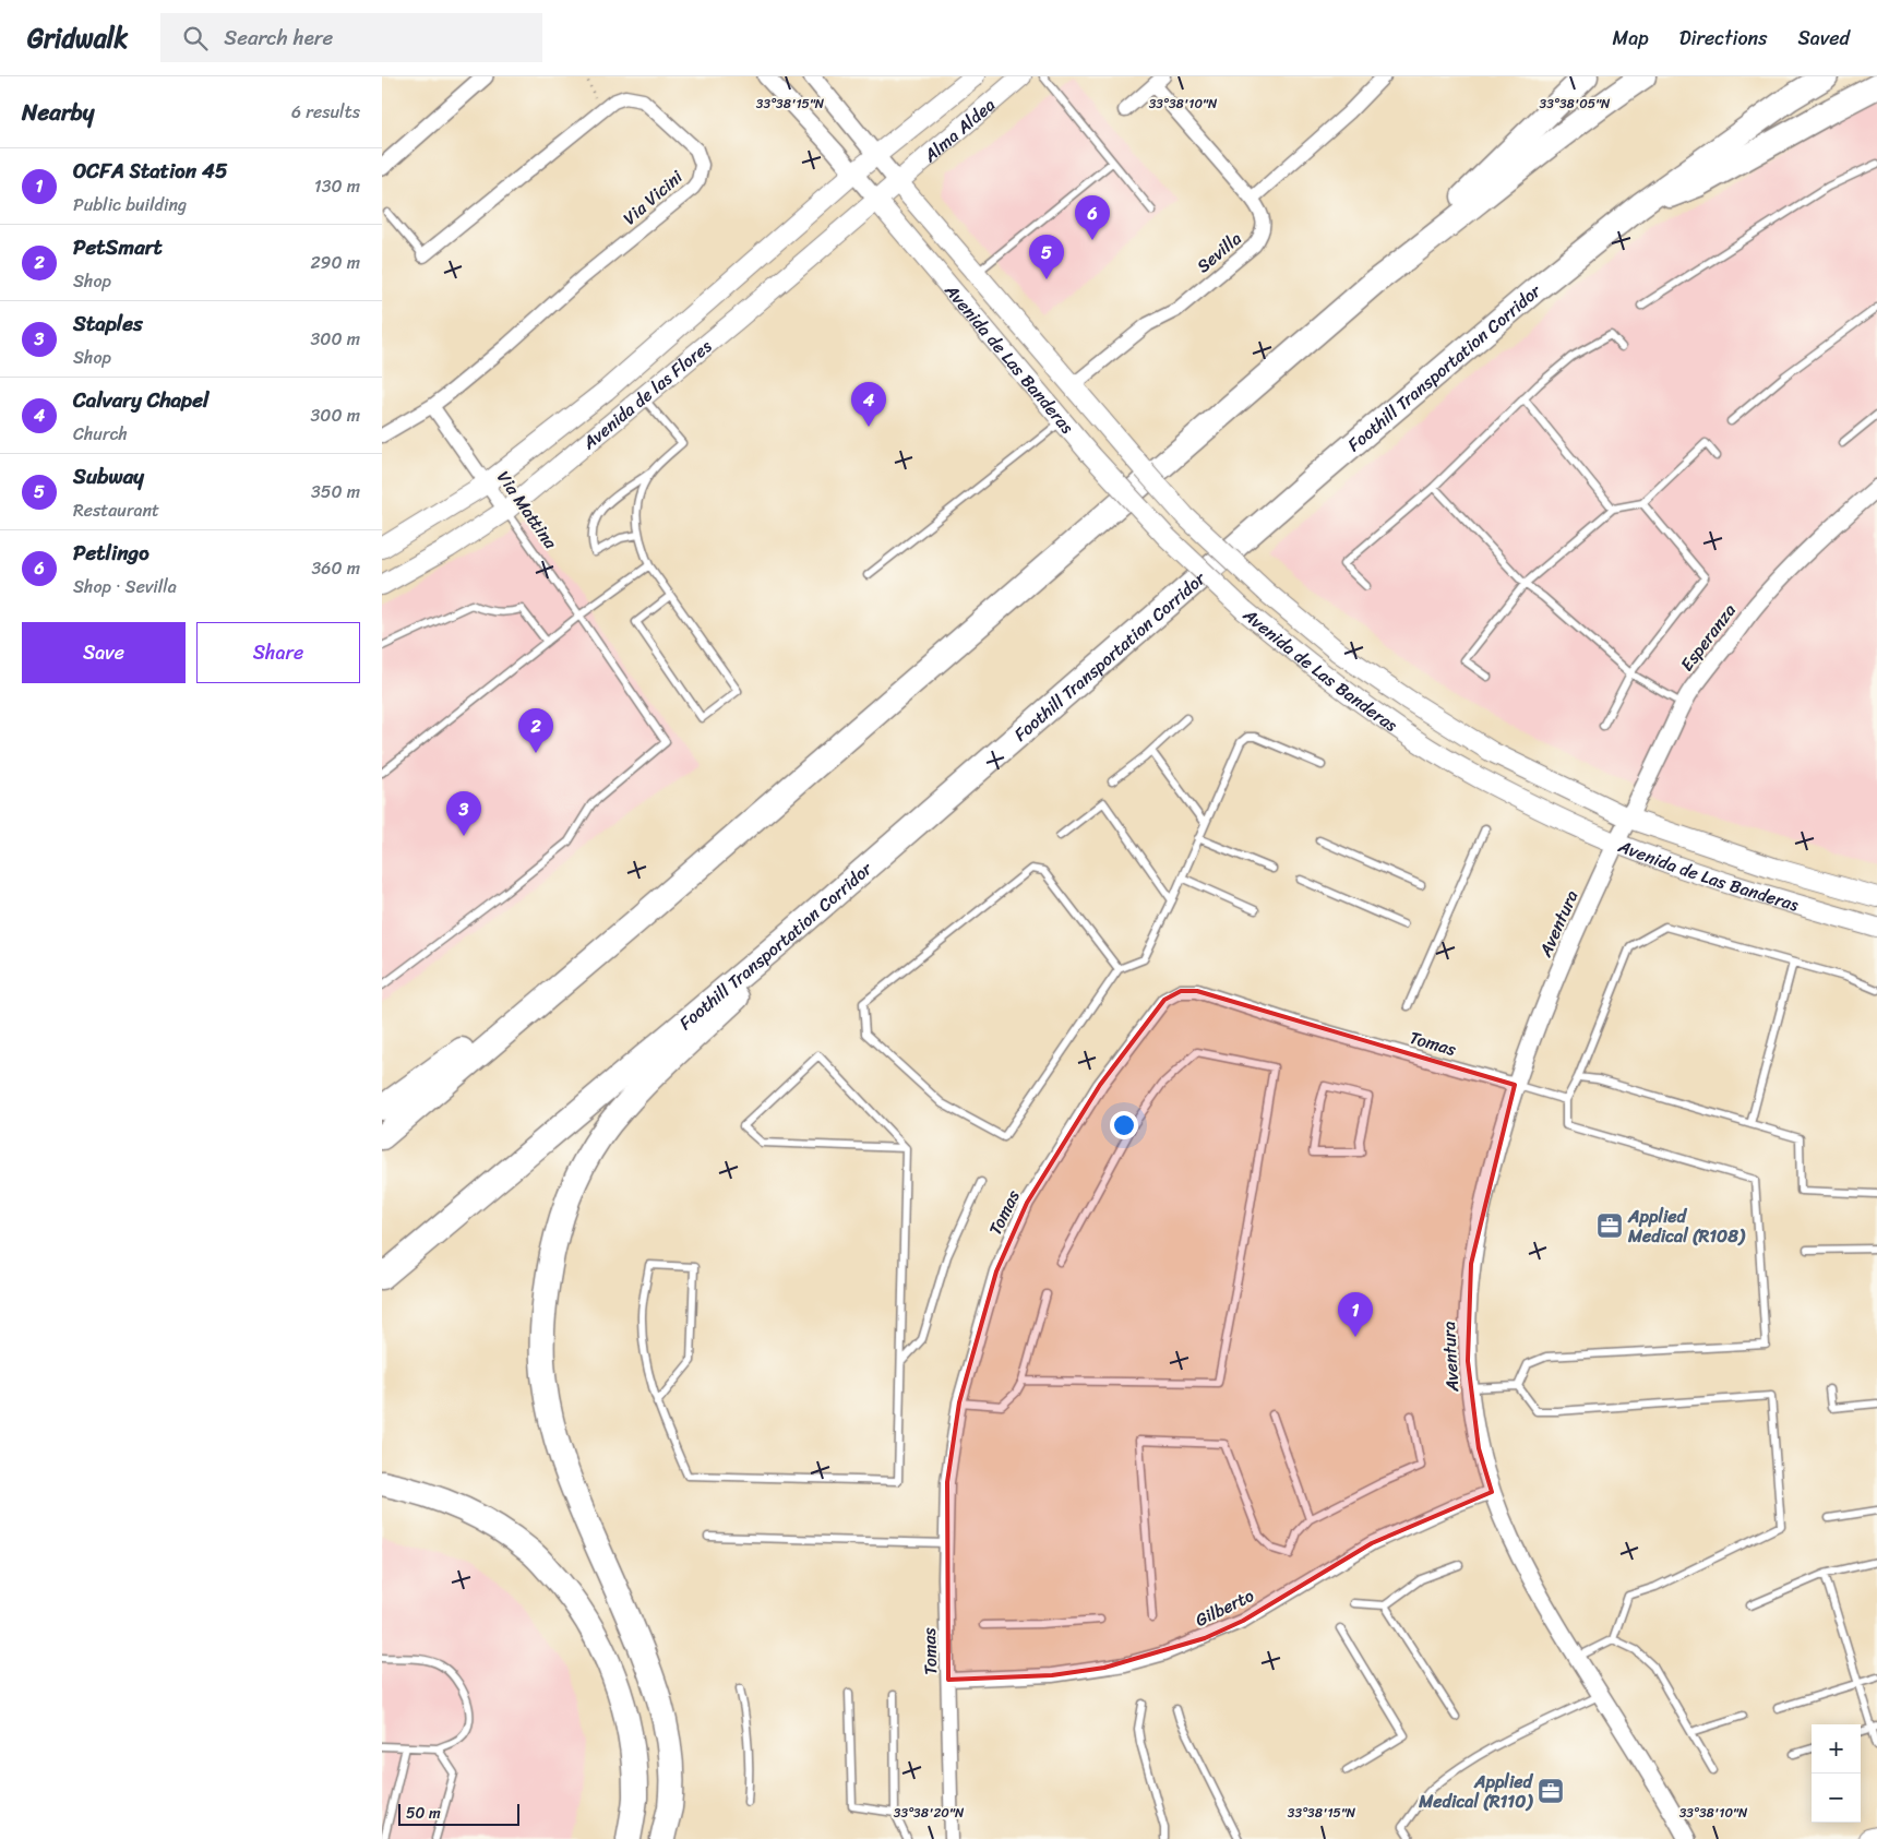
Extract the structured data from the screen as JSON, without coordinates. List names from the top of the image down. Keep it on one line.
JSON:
{"streets":{"highway":["Foothill Transportation Corridor"],"main road":["Alma Aldea","Avenida de Las Banderas","Avenida de las Flores"],"street":["Via Vicini","Sevilla","Via Mattina","Esperanza","Aventura","Tomas","Gilberto"]},"crossings":[["Alma Aldea","Avenida de Las Banderas"],["Alma Aldea","Avenida de las Flores"],["Via Vicini","Via Mattina"],["Sevilla","Avenida de Las Banderas"],["Avenida de Las Banderas","Avenida de las Flores"],["Avenida de Las Banderas","Esperanza"],["Avenida de Las Banderas","Aventura"],["Avenida de las Flores","Via Mattina"],["Esperanza","Aventura"],["Aventura","Tomas"],["Aventura","Gilberto"],["Tomas","Gilberto"]],"places":{"office":["Applied Medical (R108)","Applied Medical (R110)"]},"scale_bar":"50 m","page":{"header":"Gridwalk","search":"Search here","nav":["Map","Directions","Saved"],"heading":["Nearby","6 results"],"list":[{"mark":"1","name":"OCFA Station 45","note":"Public building","value":"130 m"},{"mark":"2","name":"PetSmart","note":"Shop","value":"290 m"},{"mark":"3","name":"Staples","note":"Shop","value":"300 m"},{"mark":"4","name":"Calvary Chapel","note":"Church","value":"300 m"},{"mark":"5","name":"Subway","note":"Restaurant","value":"350 m"},{"mark":"6","name":"Petlingo","note":"Shop · Sevilla","value":"360 m"}],"pins":["6","5","4","2","3","1"],"buttons":["Save","Share"],"map_buttons":["+","−"],"scale":"50 m"},"coordinates":["33°38'15\"N","33°38'10\"N","33°38'05\"N","33°38'20\"N"]}
